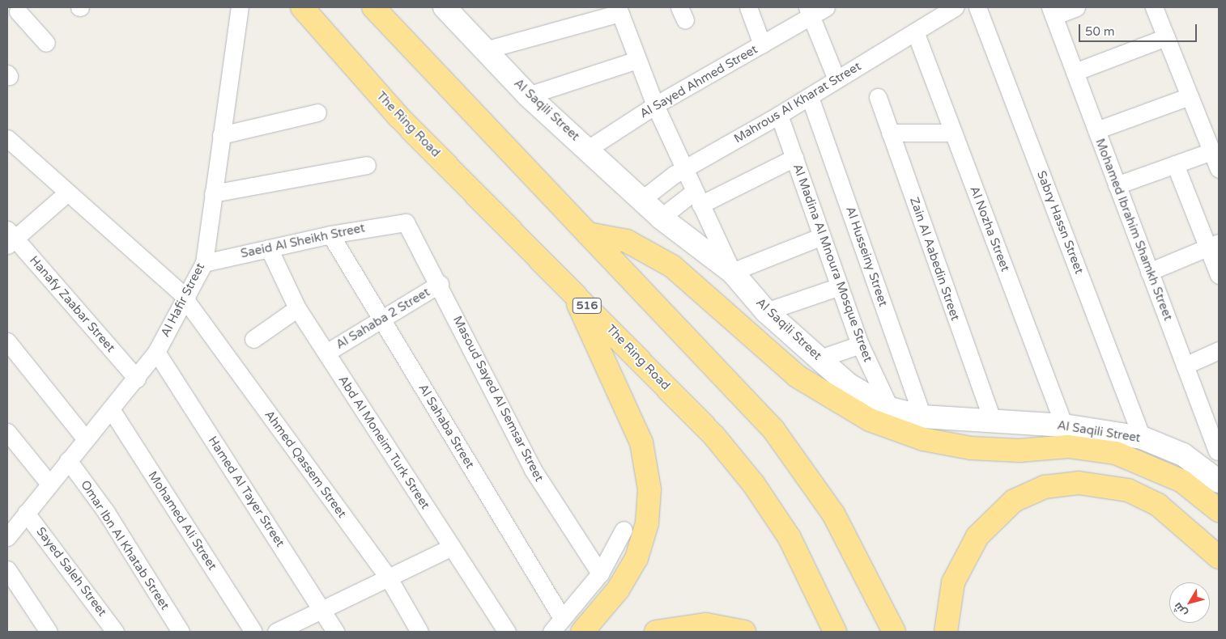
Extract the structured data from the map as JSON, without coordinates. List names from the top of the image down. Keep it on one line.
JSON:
{"streets":{"highway":["The Ring Road","516"],"street":["Al Sayed Ahmed Street","Mahrous Al Kharat Street","Al Saqili Street","Sabry Hassn Street","Al Nozha Street","Mohamed Ibrahim Shamkh Street","Saeid Al Sheikh Street","Al Husseiny Street","Zain Al Aabedin Street","Al Madina Al Mnoura Mosque Street","Al Hafir Street","Hanafy Zaabar Street","Al Sahaba 2 Street","Masoud Sayed Al Semsar Street","Al Sahaba Street","Abd Al Moneim Turk Street","Ahmed Qassem Street","Hamed Al Tayer Street","Mohamed Ali Street","Omar Ibn Al Khatab Street","Sayed Saleh Street"]},"crossings":[["Al Sayed Ahmed Street","Al Saqili Street"],["Mahrous Al Kharat Street","Al Saqili Street"],["Mahrous Al Kharat Street","Al Nozha Street"],["Mahrous Al Kharat Street","Al Husseiny Street"],["Mahrous Al Kharat Street","Al Madina Al Mnoura Mosque Street"],["Al Saqili Street","Sabry Hassn Street"],["Al Saqili Street","Al Nozha Street"],["Al Saqili Street","Mohamed Ibrahim Shamkh Street"],["Al Saqili Street","Al Husseiny Street"],["Al Saqili Street","Zain Al Aabedin Street"],["Al Saqili Street","Al Madina Al Mnoura Mosque Street"],["Saeid Al Sheikh Street","Al Hafir Street"],["Saeid Al Sheikh Street","Masoud Sayed Al Semsar Street"],["Saeid Al Sheikh Street","Al Sahaba Street"],["Saeid Al Sheikh Street","Abd Al Moneim Turk Street"],["Al Hafir Street","Hanafy Zaabar Street"],["Al Hafir Street","Ahmed Qassem Street"],["Al Hafir Street","Hamed Al Tayer Street"],["Al Hafir Street","Mohamed Ali Street"],["Al Hafir Street","Omar Ibn Al Khatab Street"],["Al Hafir Street","Sayed Saleh Street"],["Al Sahaba 2 Street","Masoud Sayed Al Semsar Street"],["Al Sahaba 2 Street","Al Sahaba Street"],["Al Sahaba 2 Street","Abd Al Moneim Turk Street"]],"scale_bar":"50 m","north":"bottom left"}
